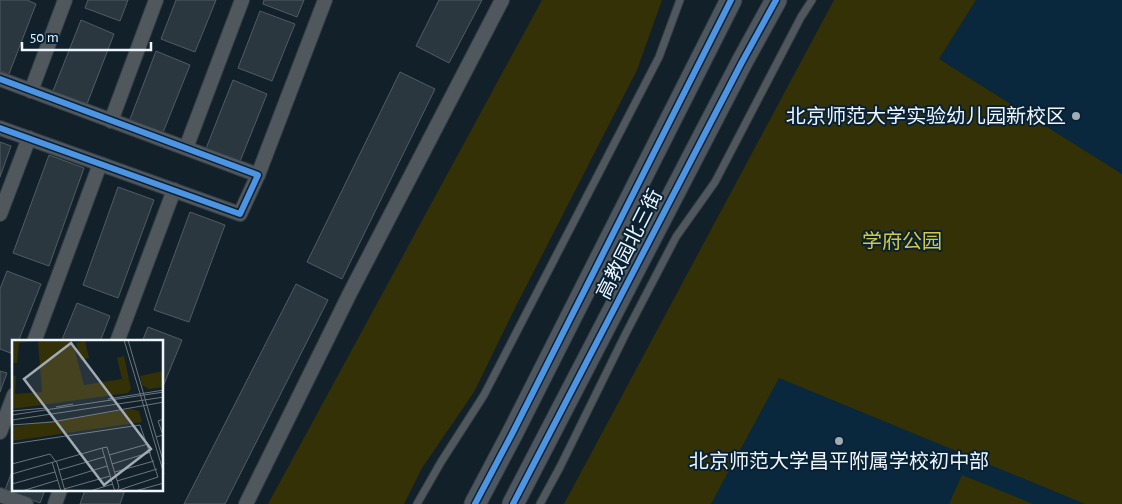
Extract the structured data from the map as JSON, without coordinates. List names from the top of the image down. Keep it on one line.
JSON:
{"streets":{"main road":["高教园北三街"]},"parks":["学府公园"],"places":["北京师范大学实验幼儿园新校区","北京师范大学昌平附属学校初中部"],"scale_bar":"50 m"}
